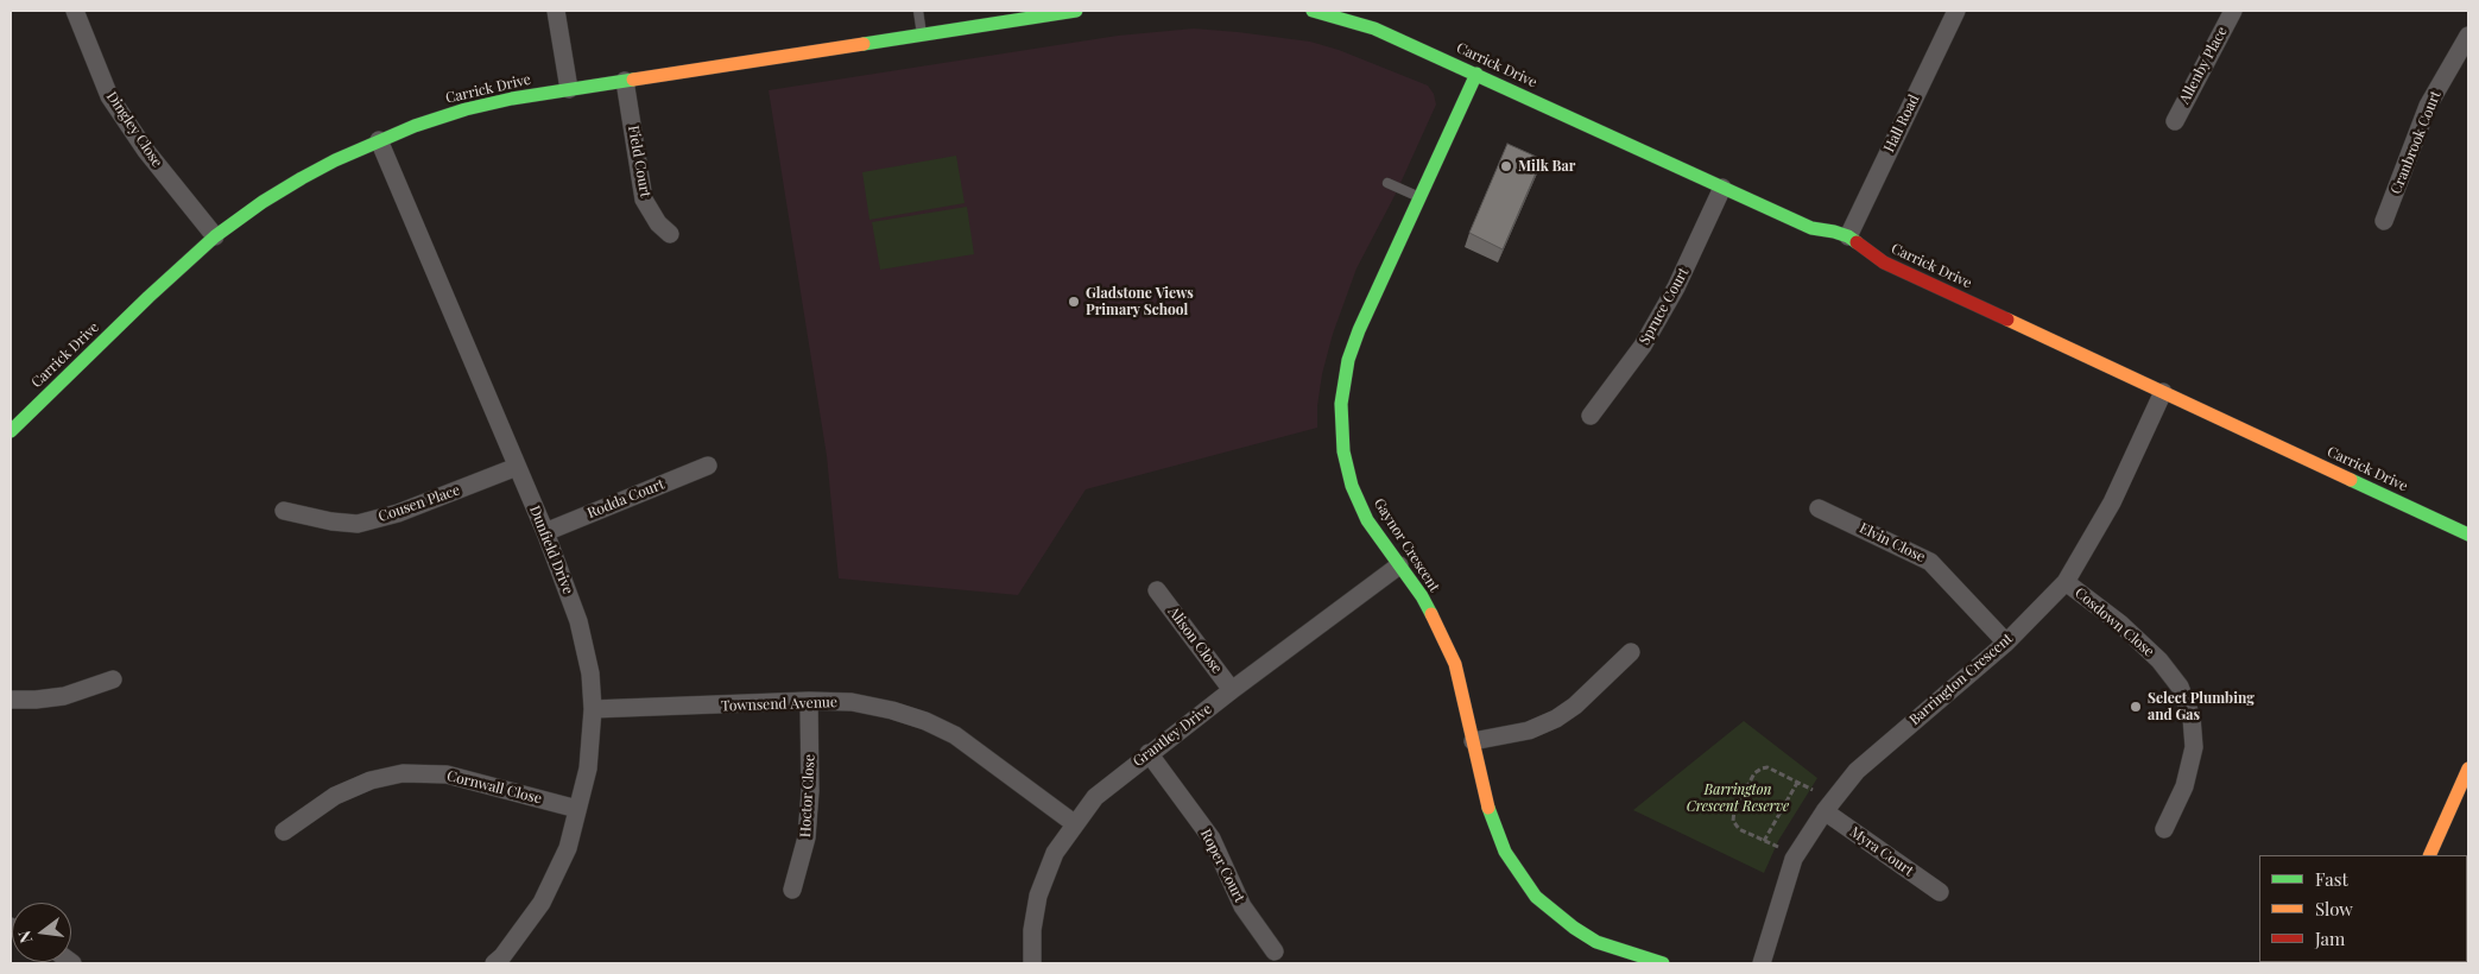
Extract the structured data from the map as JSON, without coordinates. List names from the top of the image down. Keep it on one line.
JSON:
{"streets":{"street":["Carrick Drive","Allenby Place","Hall Road","Dingley Close","Cranbrook Court","Field Court","Spruce Court","Rodda Court","Cousen Place","Elvin Close","Gaynor Crescent","Dunfield Drive","Cosdown Close","Alison Close","Barrington Crescent","Townsend Avenue","Grantley Drive","Cornwall Close","Hoctor Close","Myra Court","Roper Court"]},"crossings":[["Carrick Drive","Hall Road"],["Carrick Drive","Dingley Close"],["Carrick Drive","Field Court"],["Carrick Drive","Spruce Court"],["Carrick Drive","Gaynor Crescent"],["Carrick Drive","Dunfield Drive"],["Carrick Drive","Barrington Crescent"],["Rodda Court","Dunfield Drive"],["Cousen Place","Dunfield Drive"],["Elvin Close","Barrington Crescent"],["Gaynor Crescent","Grantley Drive"],["Dunfield Drive","Townsend Avenue"],["Dunfield Drive","Cornwall Close"],["Cosdown Close","Barrington Crescent"],["Alison Close","Grantley Drive"],["Barrington Crescent","Myra Court"],["Townsend Avenue","Grantley Drive"],["Townsend Avenue","Hoctor Close"],["Grantley Drive","Roper Court"]],"parks":["Barrington Crescent Reserve"],"places":["Milk Bar","Gladstone Views Primary School","Select Plumbing and Gas"],"legend":["Fast","Slow","Jam"],"north":"left"}
